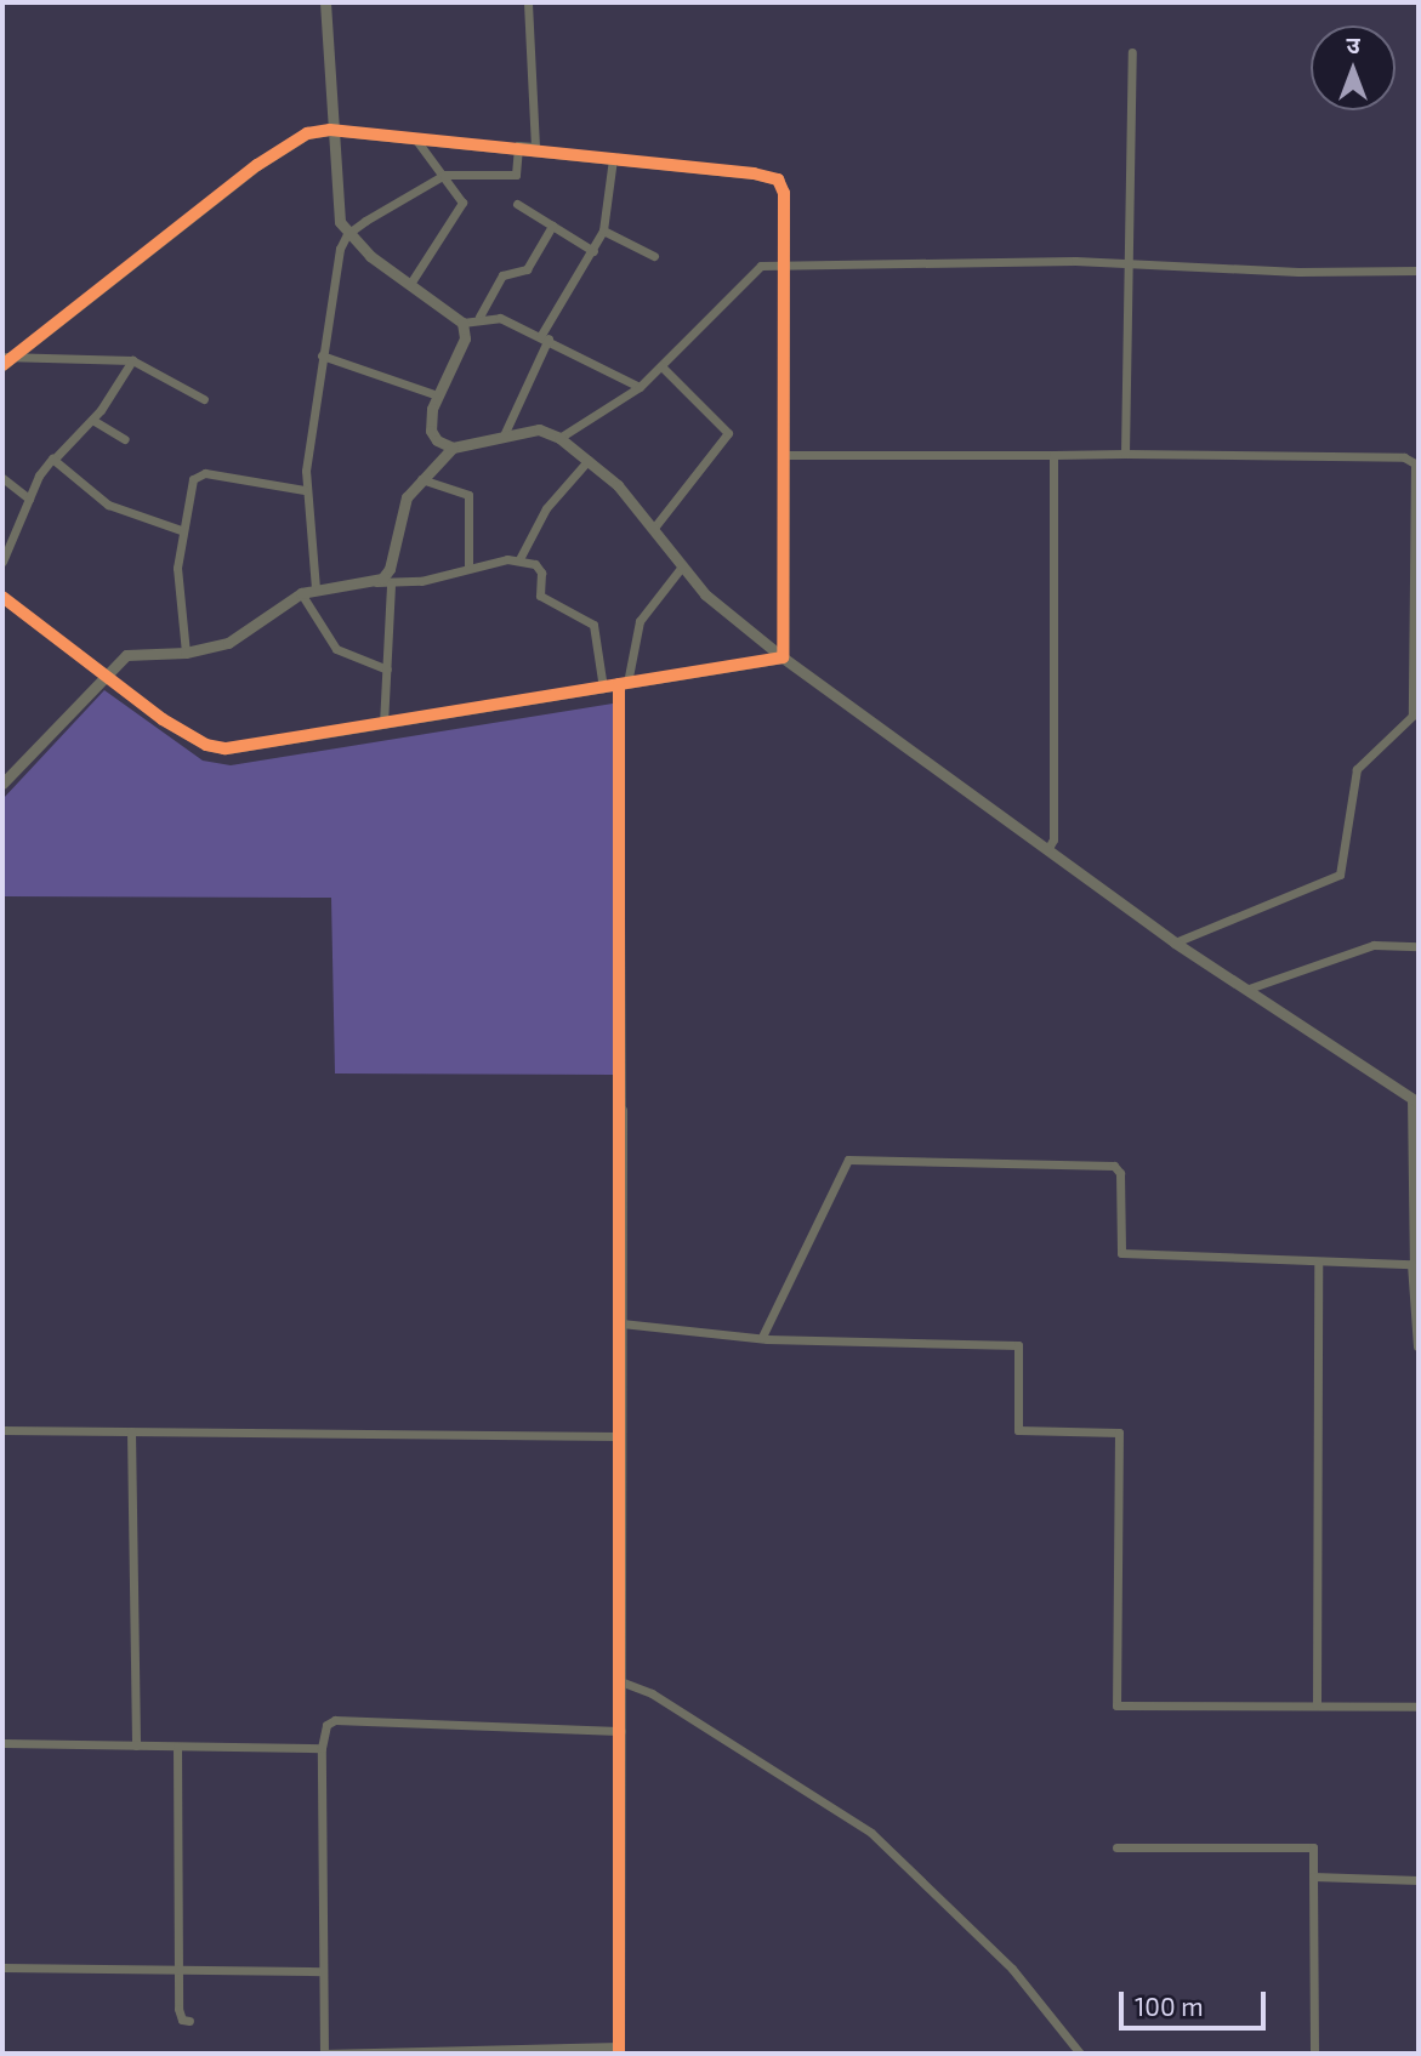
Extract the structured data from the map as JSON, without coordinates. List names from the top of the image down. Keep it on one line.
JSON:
{"scale_bar":"100 m","north":"top"}
